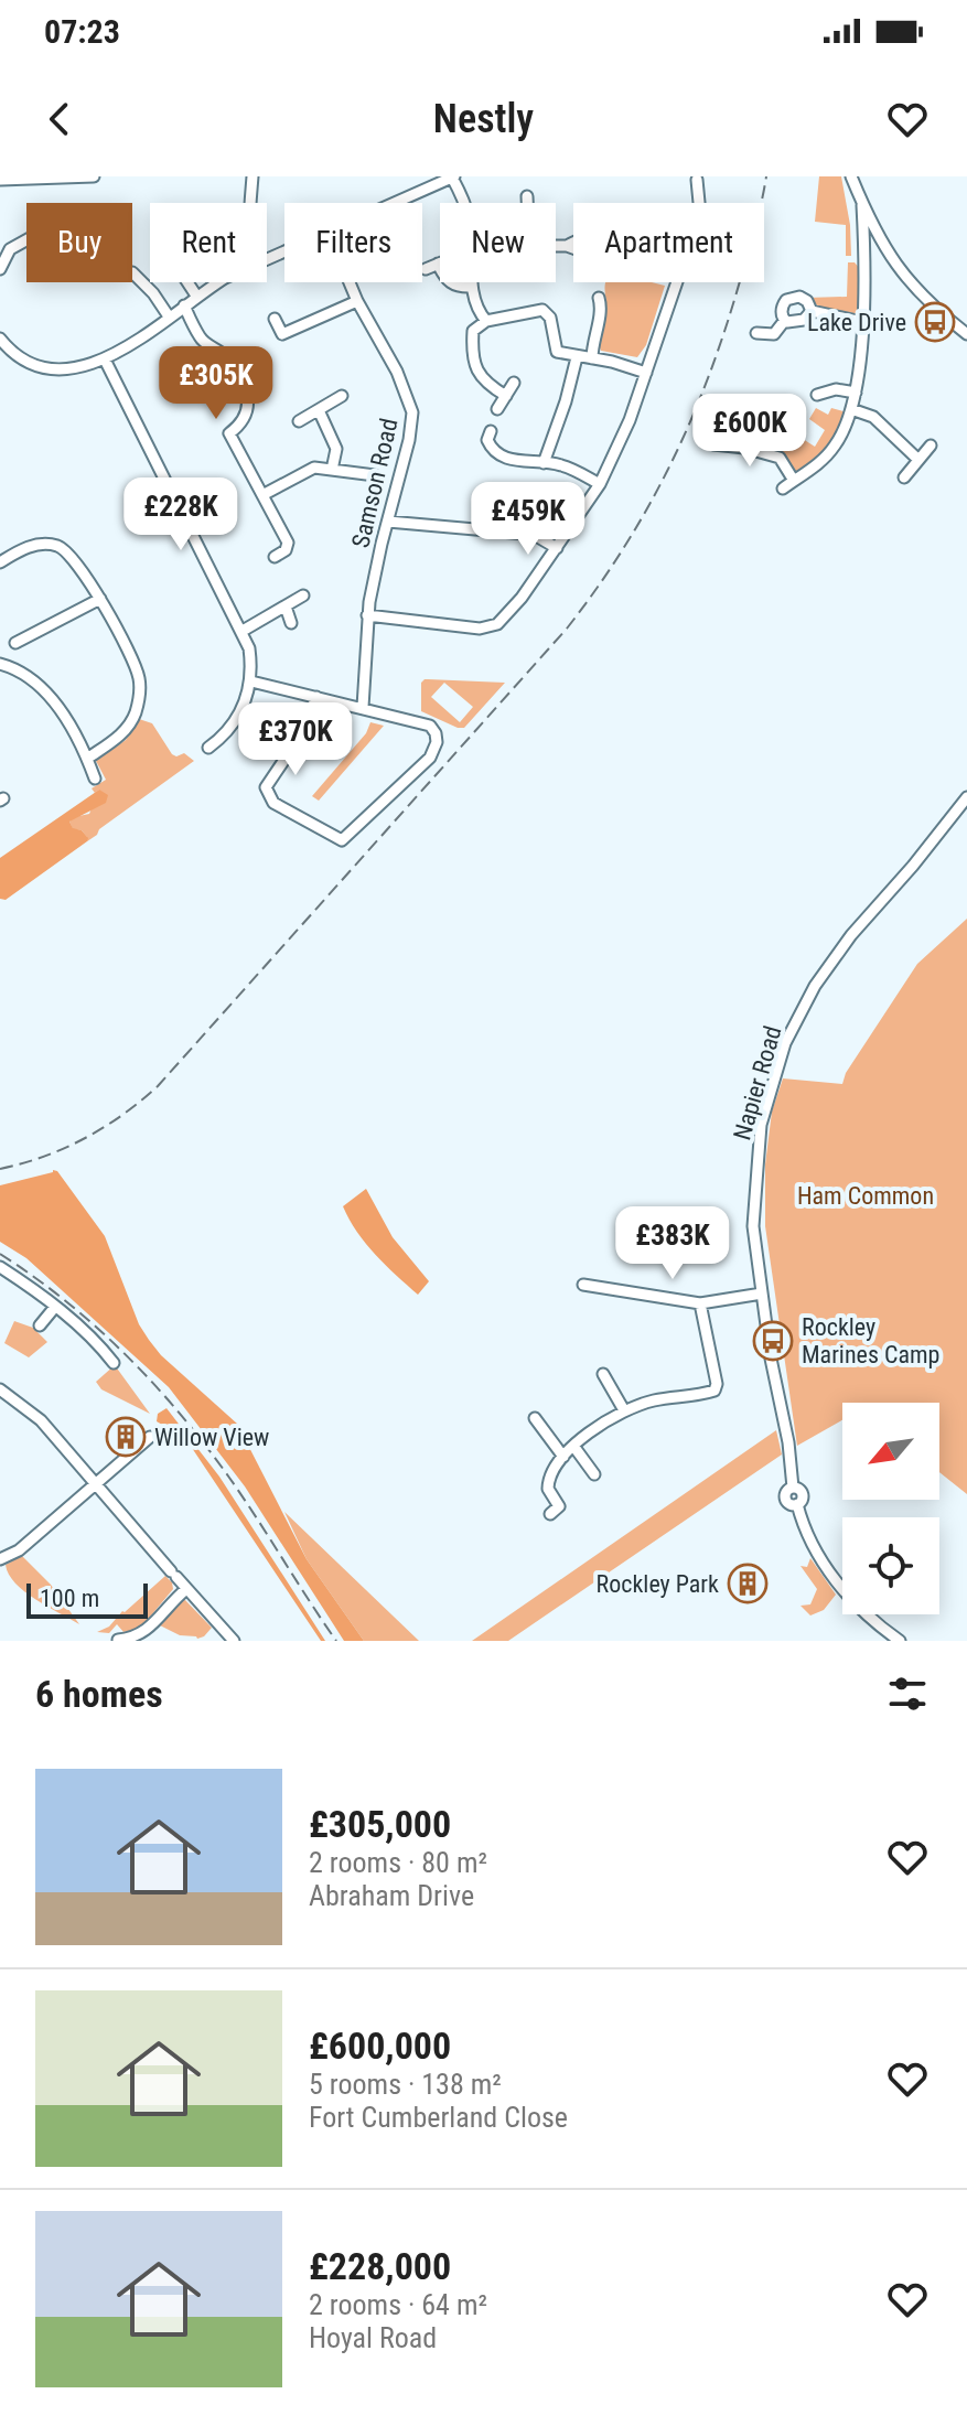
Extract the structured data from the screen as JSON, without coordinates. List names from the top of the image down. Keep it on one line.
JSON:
{"streets":{"street":["Samson Road","Napier Road"]},"parks":["Ham Common"],"places":{"bus stop":["Lake Drive","Rockley Marines Camp"],"building":["Willow View","Rockley Park"]},"scale_bar":"100 m","north":"bottom left","page":{"status":"07:23","header":"Nestly","chip":["Buy","Rent","Filters","New","Apartment"],"price":["£305K","£600K","£228K","£459K","£370K","£383K"],"scale":"100 m","heading":"6 homes","list":[{"name":"£305,000","note":"2 rooms · 80 m² · Abraham Drive"},{"name":"£600,000","note":"5 rooms · 138 m² · Fort Cumberland Close"},{"name":"£228,000","note":"2 rooms · 64 m² · Hoyal Road"}]}}
